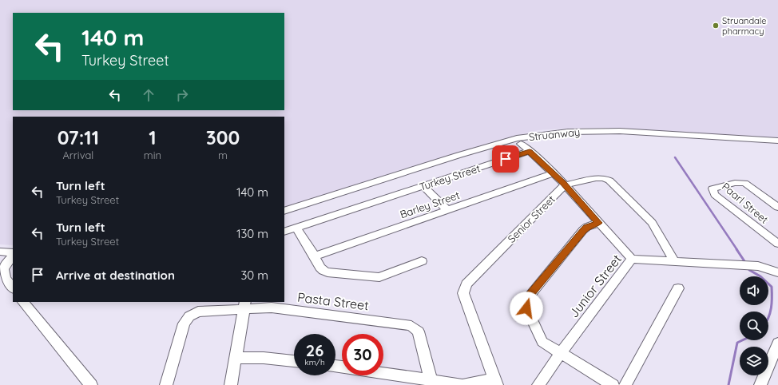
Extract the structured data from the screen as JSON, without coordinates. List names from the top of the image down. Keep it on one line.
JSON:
{"streets":{"street":["Struanway","Turkey Street","Paarl Street","Barley Street","Senior Street","Junior Street","Pasta Street"]},"places":["Struandale pharmacy"],"page":{"turn":["140 m","Turkey Street"],"eta":["07:11","Arrival","1","min","300","m"],"list":[{"name":"Turn left","note":"Turkey Street","value":"140 m"},{"name":"Turn left","note":"Turkey Street","value":"130 m"},{"name":"Arrive at destination","value":"30 m"}],"speed":"26 km/h","limit":"30"}}
